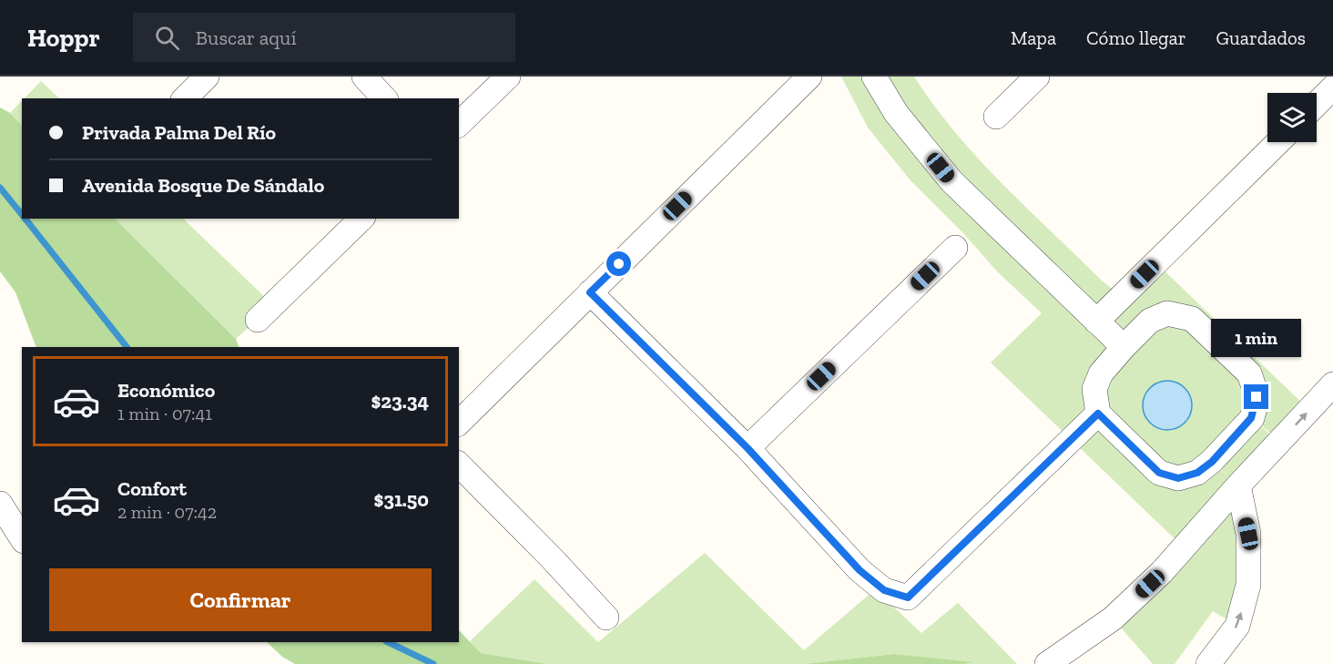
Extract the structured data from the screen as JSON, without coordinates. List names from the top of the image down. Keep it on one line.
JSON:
{"page":{"header":"Hoppr","search":"Buscar aquí","nav":["Mapa","Cómo llegar","Guardados"],"banner":["Privada Palma Del Río","Avenida Bosque De Sándalo"],"bubble":"1 min","list":[{"name":"Económico","note":"1 min · 07:41","value":"$23.34"},{"name":"Confort","note":"2 min · 07:42","value":"$31.50"}],"buttons":"Confirmar"}}
